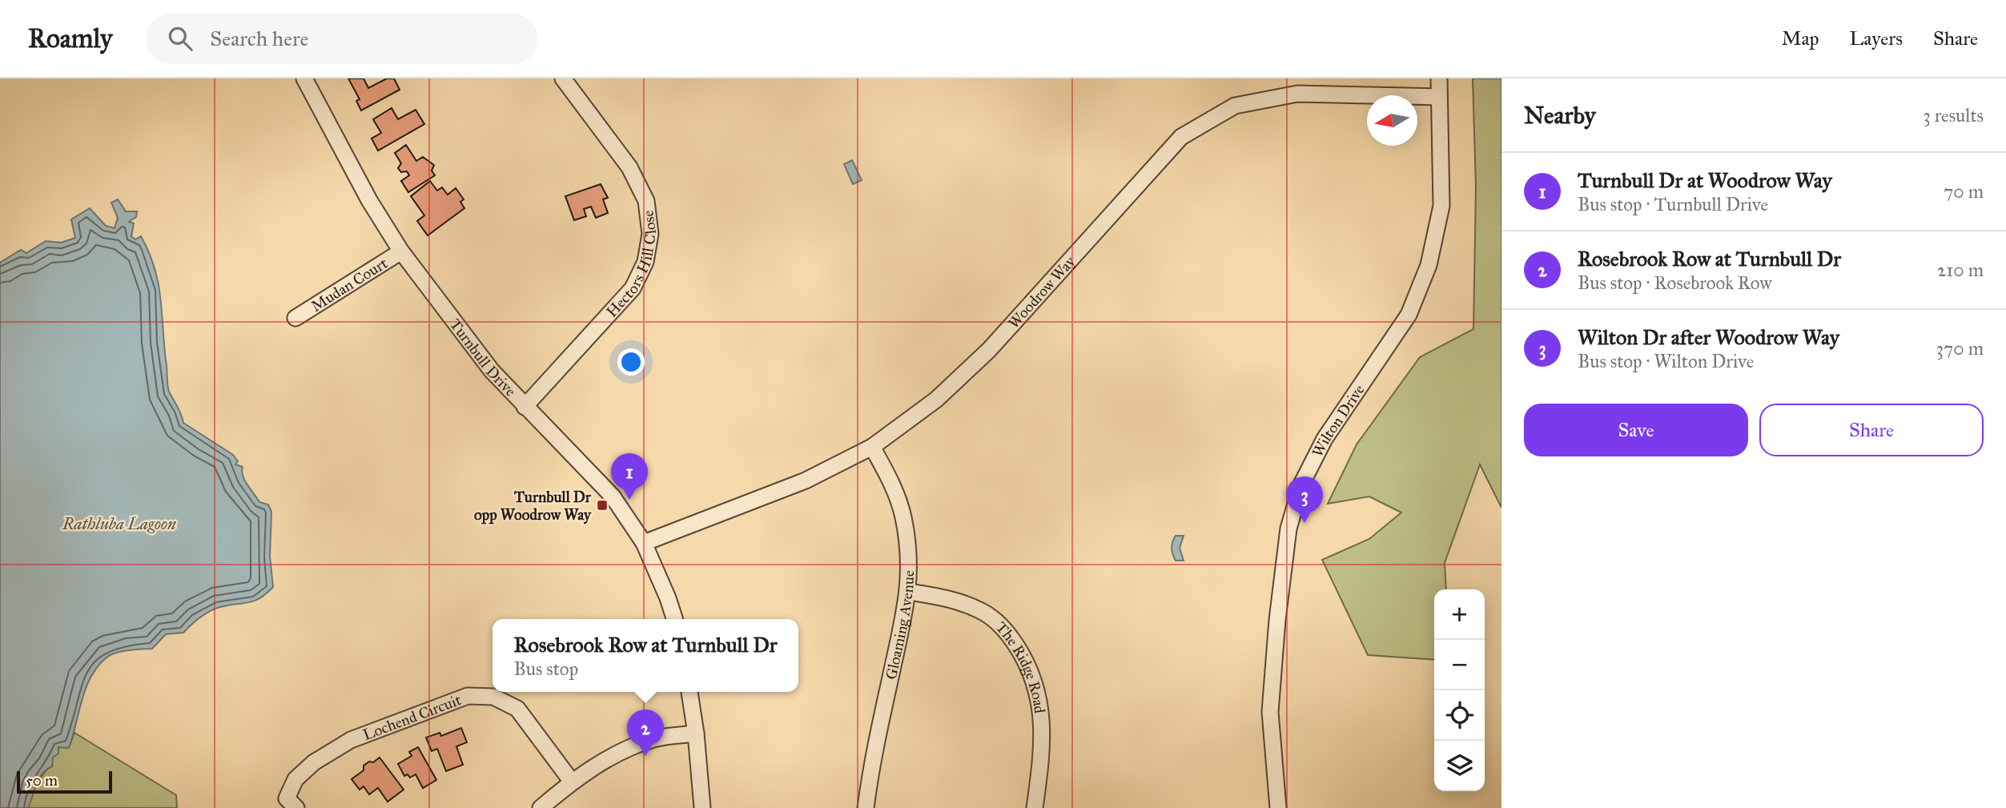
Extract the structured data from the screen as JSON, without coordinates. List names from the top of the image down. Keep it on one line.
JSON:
{"streets":{"street":["Hectors Hill Close","Mudan Court","Woodrow Way","Turnbull Drive","Wilton Drive","Gloaming Avenue","The Ridge Road","Lochend Circuit"]},"crossings":[["Hectors Hill Close","Turnbull Drive"],["Mudan Court","Turnbull Drive"],["Woodrow Way","Turnbull Drive"],["Woodrow Way","Wilton Drive"],["Woodrow Way","Gloaming Avenue"],["Gloaming Avenue","The Ridge Road"]],"water":["Rathluba Lagoon"],"places":{"transit":["Turnbull Dr opp Woodrow Way"]},"scale_bar":"50 m","north":"left","page":{"header":"Roamly","search":"Search here","nav":["Map","Layers","Share"],"heading":["Nearby","3 results"],"list":[{"mark":"1","name":"Turnbull Dr at Woodrow Way","note":"Bus stop · Turnbull Drive","value":"70 m"},{"mark":"2","name":"Rosebrook Row at Turnbull Dr","note":"Bus stop · Rosebrook Row","value":"210 m"},{"mark":"3","name":"Wilton Dr after Woodrow Way","note":"Bus stop · Wilton Drive","value":"370 m"}],"buttons":["Save","Share"],"pins":["1","3","2"],"map_buttons":["+","−"],"popup":["Rosebrook Row at Turnbull Dr","Bus stop"],"scale":"50 m"}}
